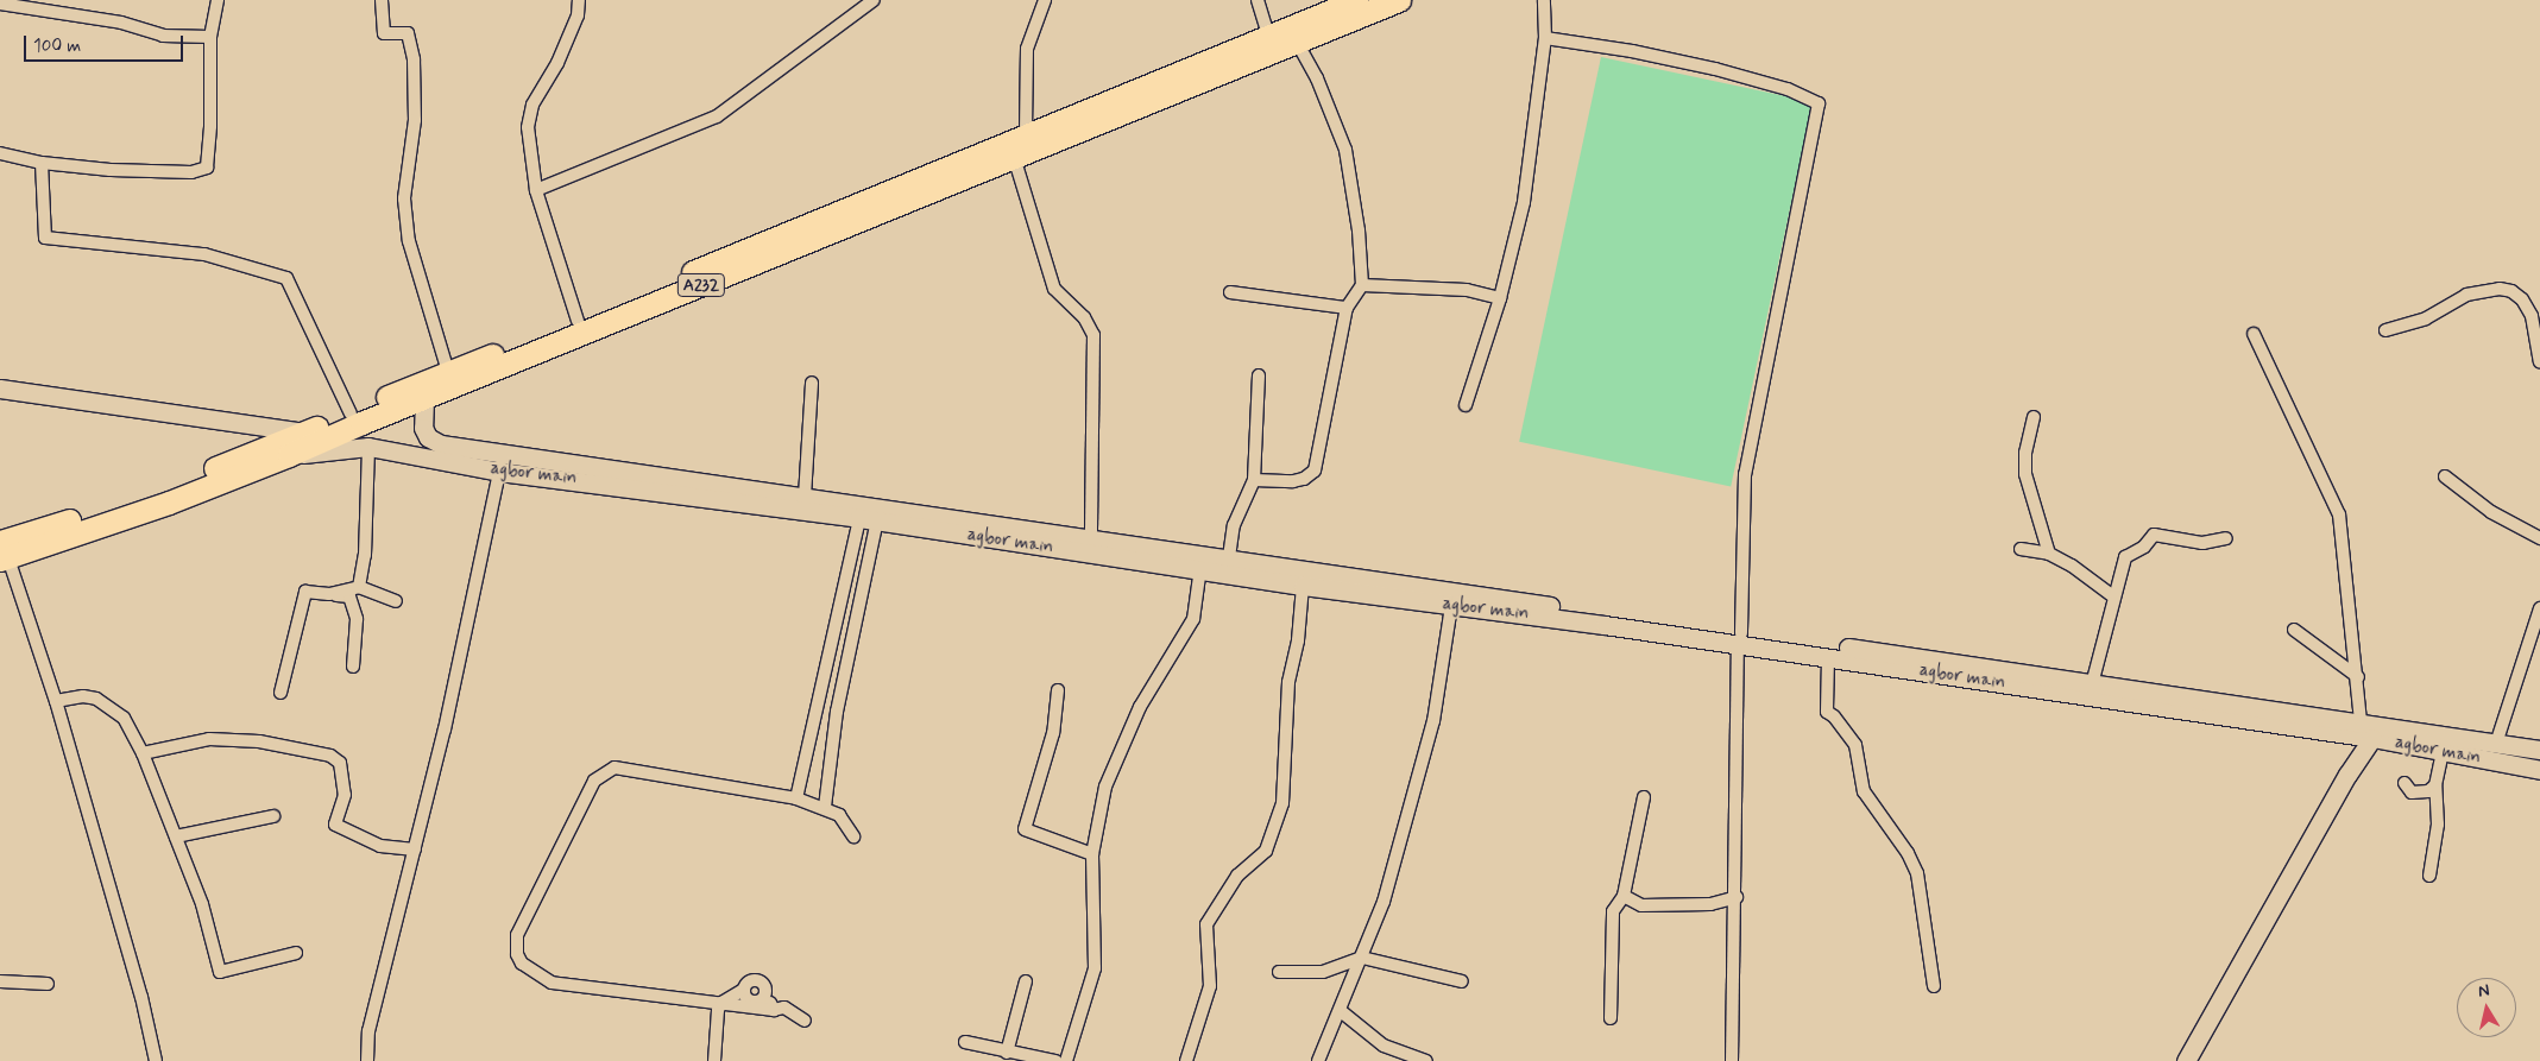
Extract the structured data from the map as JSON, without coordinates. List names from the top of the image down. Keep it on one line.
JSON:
{"streets":{"highway":["A232"],"main road":["agbor main"]},"scale_bar":"100 m","north":"top"}
